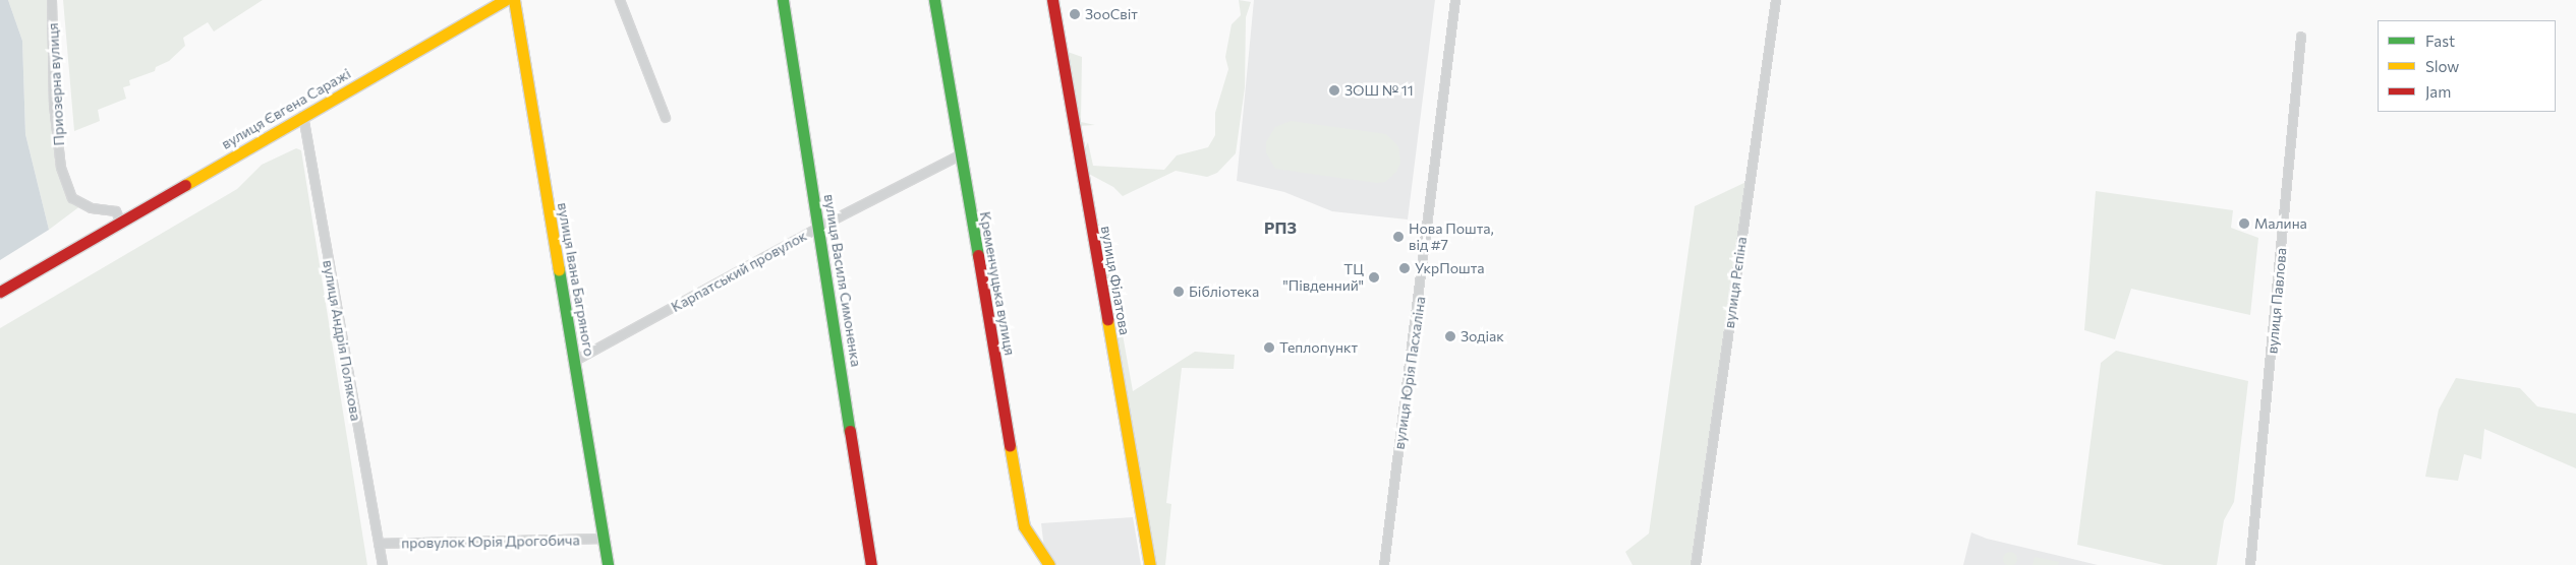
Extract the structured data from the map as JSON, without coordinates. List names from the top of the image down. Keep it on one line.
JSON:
{"streets":{"street":["Приозерна вулиця","вулиця Євгена Саражі","Карпатський провулок","вулиця Івана Багряного","вулиця Василя Симоненка","вулиця Філатова","вулиця Рєпіна","Кременчуцька вулиця","вулиця Павлова","вулиця Андрія Полякова","вулиця Юрія Пасхаліна","провулок Юрія Дрогобича"]},"crossings":[["Приозерна вулиця","вулиця Євгена Саражі"],["вулиця Євгена Саражі","вулиця Андрія Полякова"],["Карпатський провулок","вулиця Івана Багряного"],["Карпатський провулок","вулиця Василя Симоненка"],["Карпатський провулок","Кременчуцька вулиця"],["вулиця Івана Багряного","провулок Юрія Дрогобича"],["вулиця Андрія Полякова","провулок Юрія Дрогобича"]],"districts":["РПЗ"],"places":["ЗооСвiт","ЗОШ № 11","Малина","Нова Пошта, від #7","УкрПошта","ТЦ \"Південний\"","Бібліотека","Зодіак","Теплопункт"],"legend":["Fast","Slow","Jam"]}
